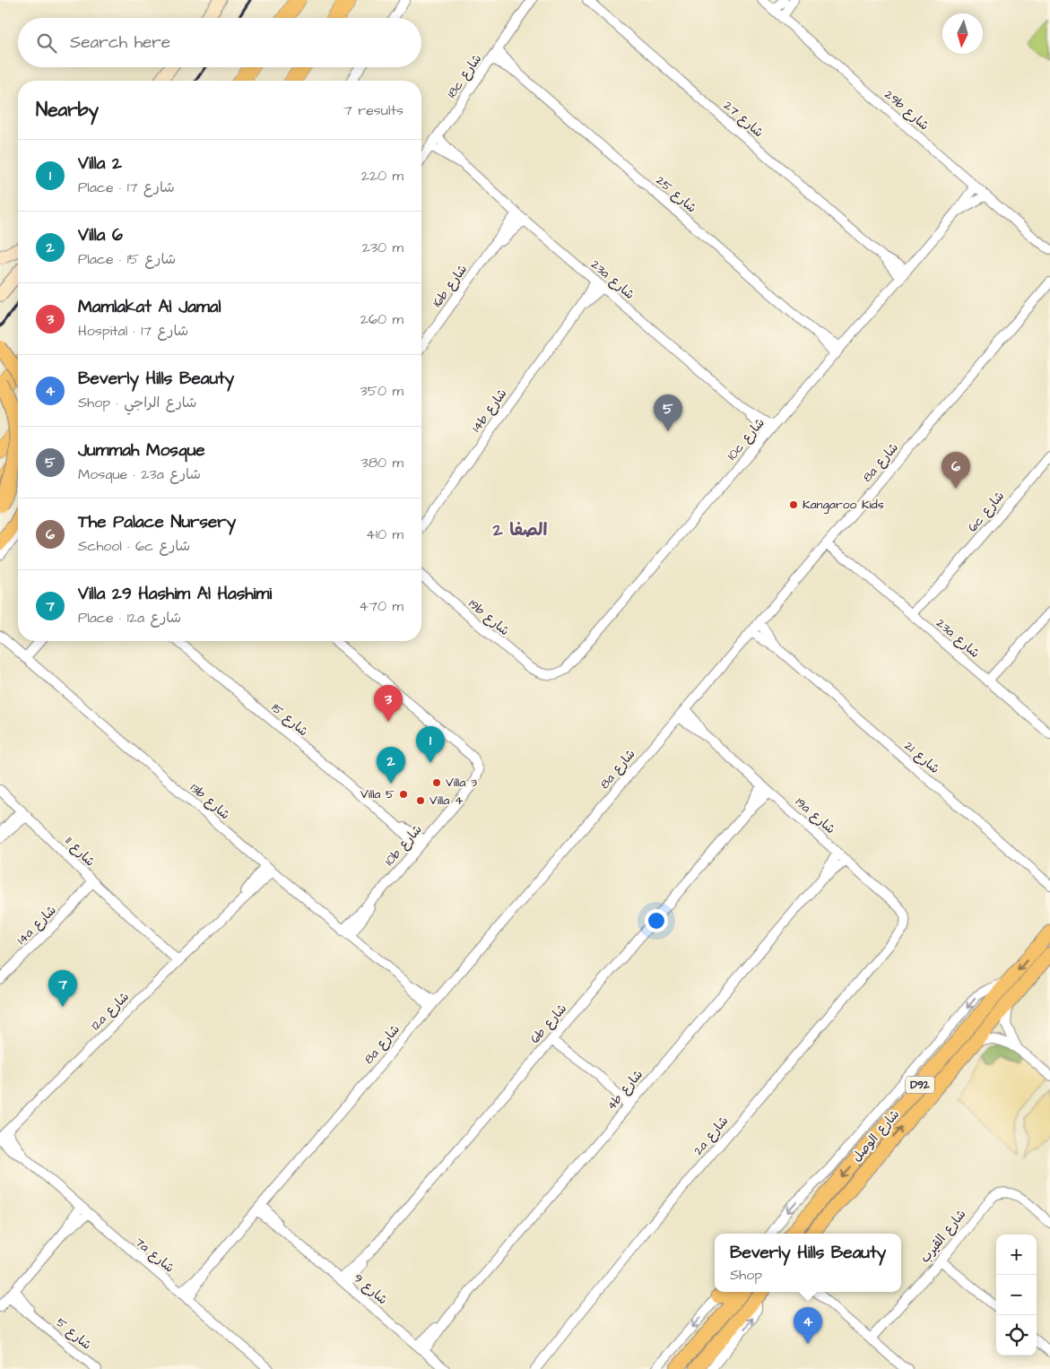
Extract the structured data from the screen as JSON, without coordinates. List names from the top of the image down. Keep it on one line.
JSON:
{"streets":{"main road":["D92","شارع الوصل"],"street":["18c شارع","29b شارع","شارع 27","شارع 25","23a شارع","16b شارع","14b شارع","10c شارع","8a شارع","6c شارع","19b شارع","شارع 15","شارع 21","13b شارع","19a شارع","10b شارع","شارع 11","14a شارع","12a شارع","6b شارع","4b شارع","2a شارع","شارع القيرب","7a شارع","شارع 9","شارع 5"]},"crossings":[["18c شارع","شارع 25"],["18c شارع","23a شارع"],["29b شارع","10c شارع"],["شارع 27","10c شارع"],["شارع 25","10c شارع"],["23a شارع","16b شارع"],["23a شارع","14b شارع"],["23a شارع","10c شارع"],["23a شارع","8a شارع"],["23a شارع","6c شارع"],["10c شارع","19b شارع"],["8a شارع","شارع 21"],["8a شارع","13b شارع"],["8a شارع","19a شارع"],["8a شارع","7a شارع"],["8a شارع","شارع 9"],["شارع 15","10b شارع"],["13b شارع","10b شارع"],["13b شارع","12a شارع"],["19a شارع","6b شارع"],["19a شارع","4b شارع"],["19a شارع","2a شارع"],["شارع 11","14a شارع"],["شارع 11","12a شارع"],["12a شارع","7a شارع"],["6b شارع","شارع 9"],["4b شارع","شارع 9"]],"districts":["الصفا 2"],"places":["Kangaroo Kids","Villa 3","Villa 5","Villa 4"],"north":"bottom","page":{"search":"Search here","heading":["Nearby","7 results"],"list":[{"mark":"1","name":"Villa 2","note":"Place · شارع 17","value":"220 m"},{"mark":"2","name":"Villa 6","note":"Place · شارع 15","value":"230 m"},{"mark":"3","name":"Mamlakat Al Jamal","note":"Hospital · شارع 17","value":"260 m"},{"mark":"4","name":"Beverly Hills Beauty","note":"Shop · شارع الراجي","value":"350 m"},{"mark":"5","name":"Jummah Mosque","note":"Mosque · 23a شارع","value":"380 m"},{"mark":"6","name":"The Palace Nursery","note":"School · 6c شارع","value":"410 m"},{"mark":"7","name":"Villa 29 Hashim Al Hashimi","note":"Place · 12a شارع","value":"470 m"}],"pins":["5","6","3","1","2","7","4"],"popup":["Beverly Hills Beauty","Shop"],"map_buttons":["+","−"]}}
